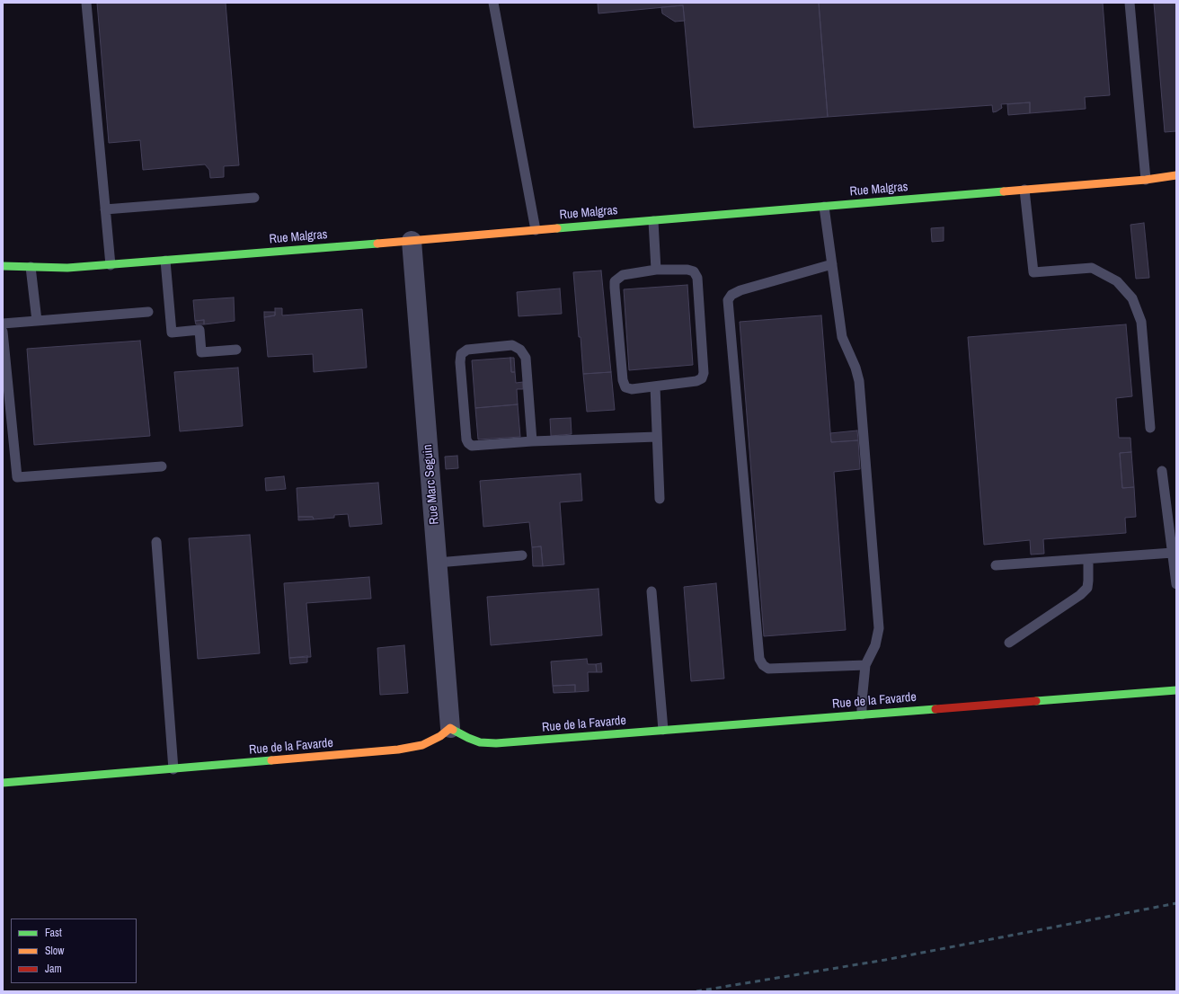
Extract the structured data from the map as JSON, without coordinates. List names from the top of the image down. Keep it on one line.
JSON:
{"streets":{"street":["Rue Malgras","Rue Marc Seguin","Rue de la Favarde"]},"crossings":[["Rue Malgras","Rue Marc Seguin"],["Rue Marc Seguin","Rue de la Favarde"]],"legend":["Fast","Slow","Jam"]}
